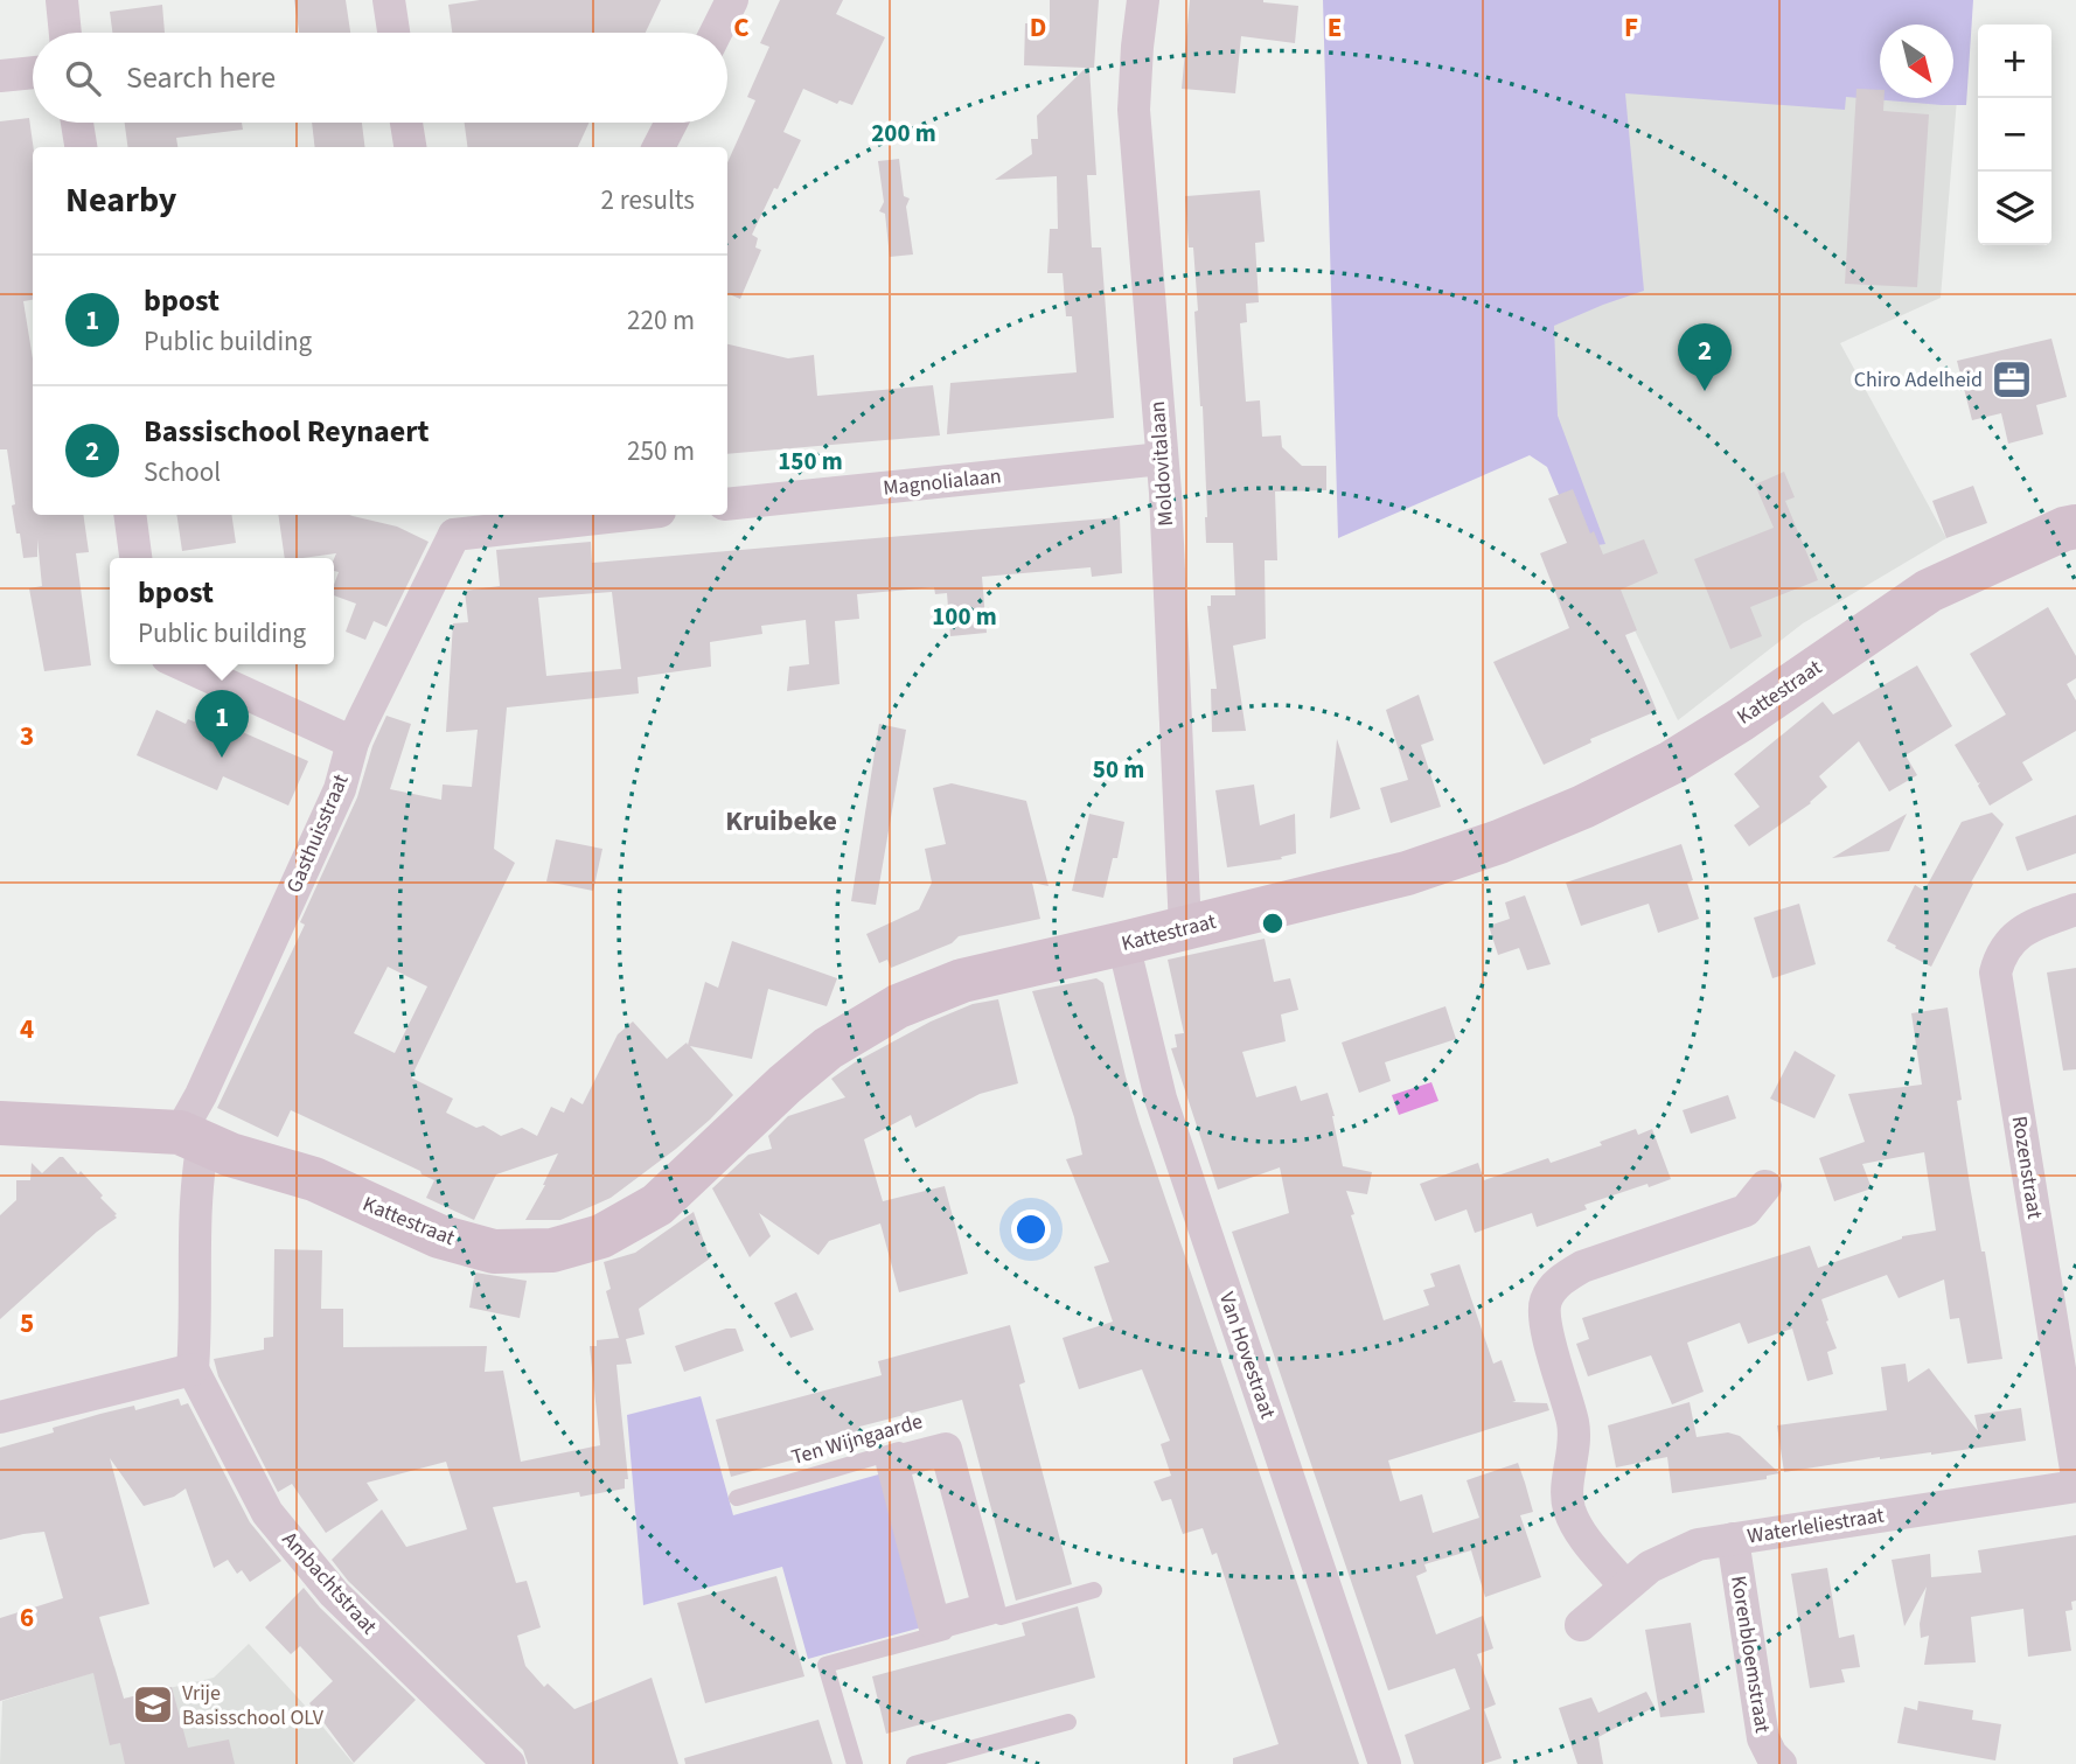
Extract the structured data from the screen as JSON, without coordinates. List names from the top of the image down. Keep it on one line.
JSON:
{"streets":{"street":["Moldovitalaan","Magnolialaan","Kattestraat","Gasthuisstraat","Rozenstraat","Van Hovestraat","Waterleliestraat","Ambachtstraat","Korenbloemstraat"],"lane":["Ten Wijngaarde"]},"crossings":[["Moldovitalaan","Magnolialaan"],["Moldovitalaan","Kattestraat"],["Kattestraat","Gasthuisstraat"],["Kattestraat","Van Hovestraat"],["Gasthuisstraat","Ambachtstraat"],["Waterleliestraat","Korenbloemstraat"]],"districts":["Kruibeke"],"places":{"office":["Chiro Adelheid"],"school or university":["Vrije Basisschool OLV"]},"north":"bottom right","page":{"map_buttons":["+","−"],"search":"Search here","heading":["Nearby","2 results"],"list":[{"mark":"1","name":"bpost","note":"Public building","value":"220 m"},{"mark":"2","name":"Bassischool Reynaert","note":"School","value":"250 m"}],"pins":["2","1"],"popup":["bpost","Public building"]},"grid":{"columns":["C","D","E","F"],"rows":["3","4","5","6"]},"rings":["200 m","150 m","100 m","50 m"]}
